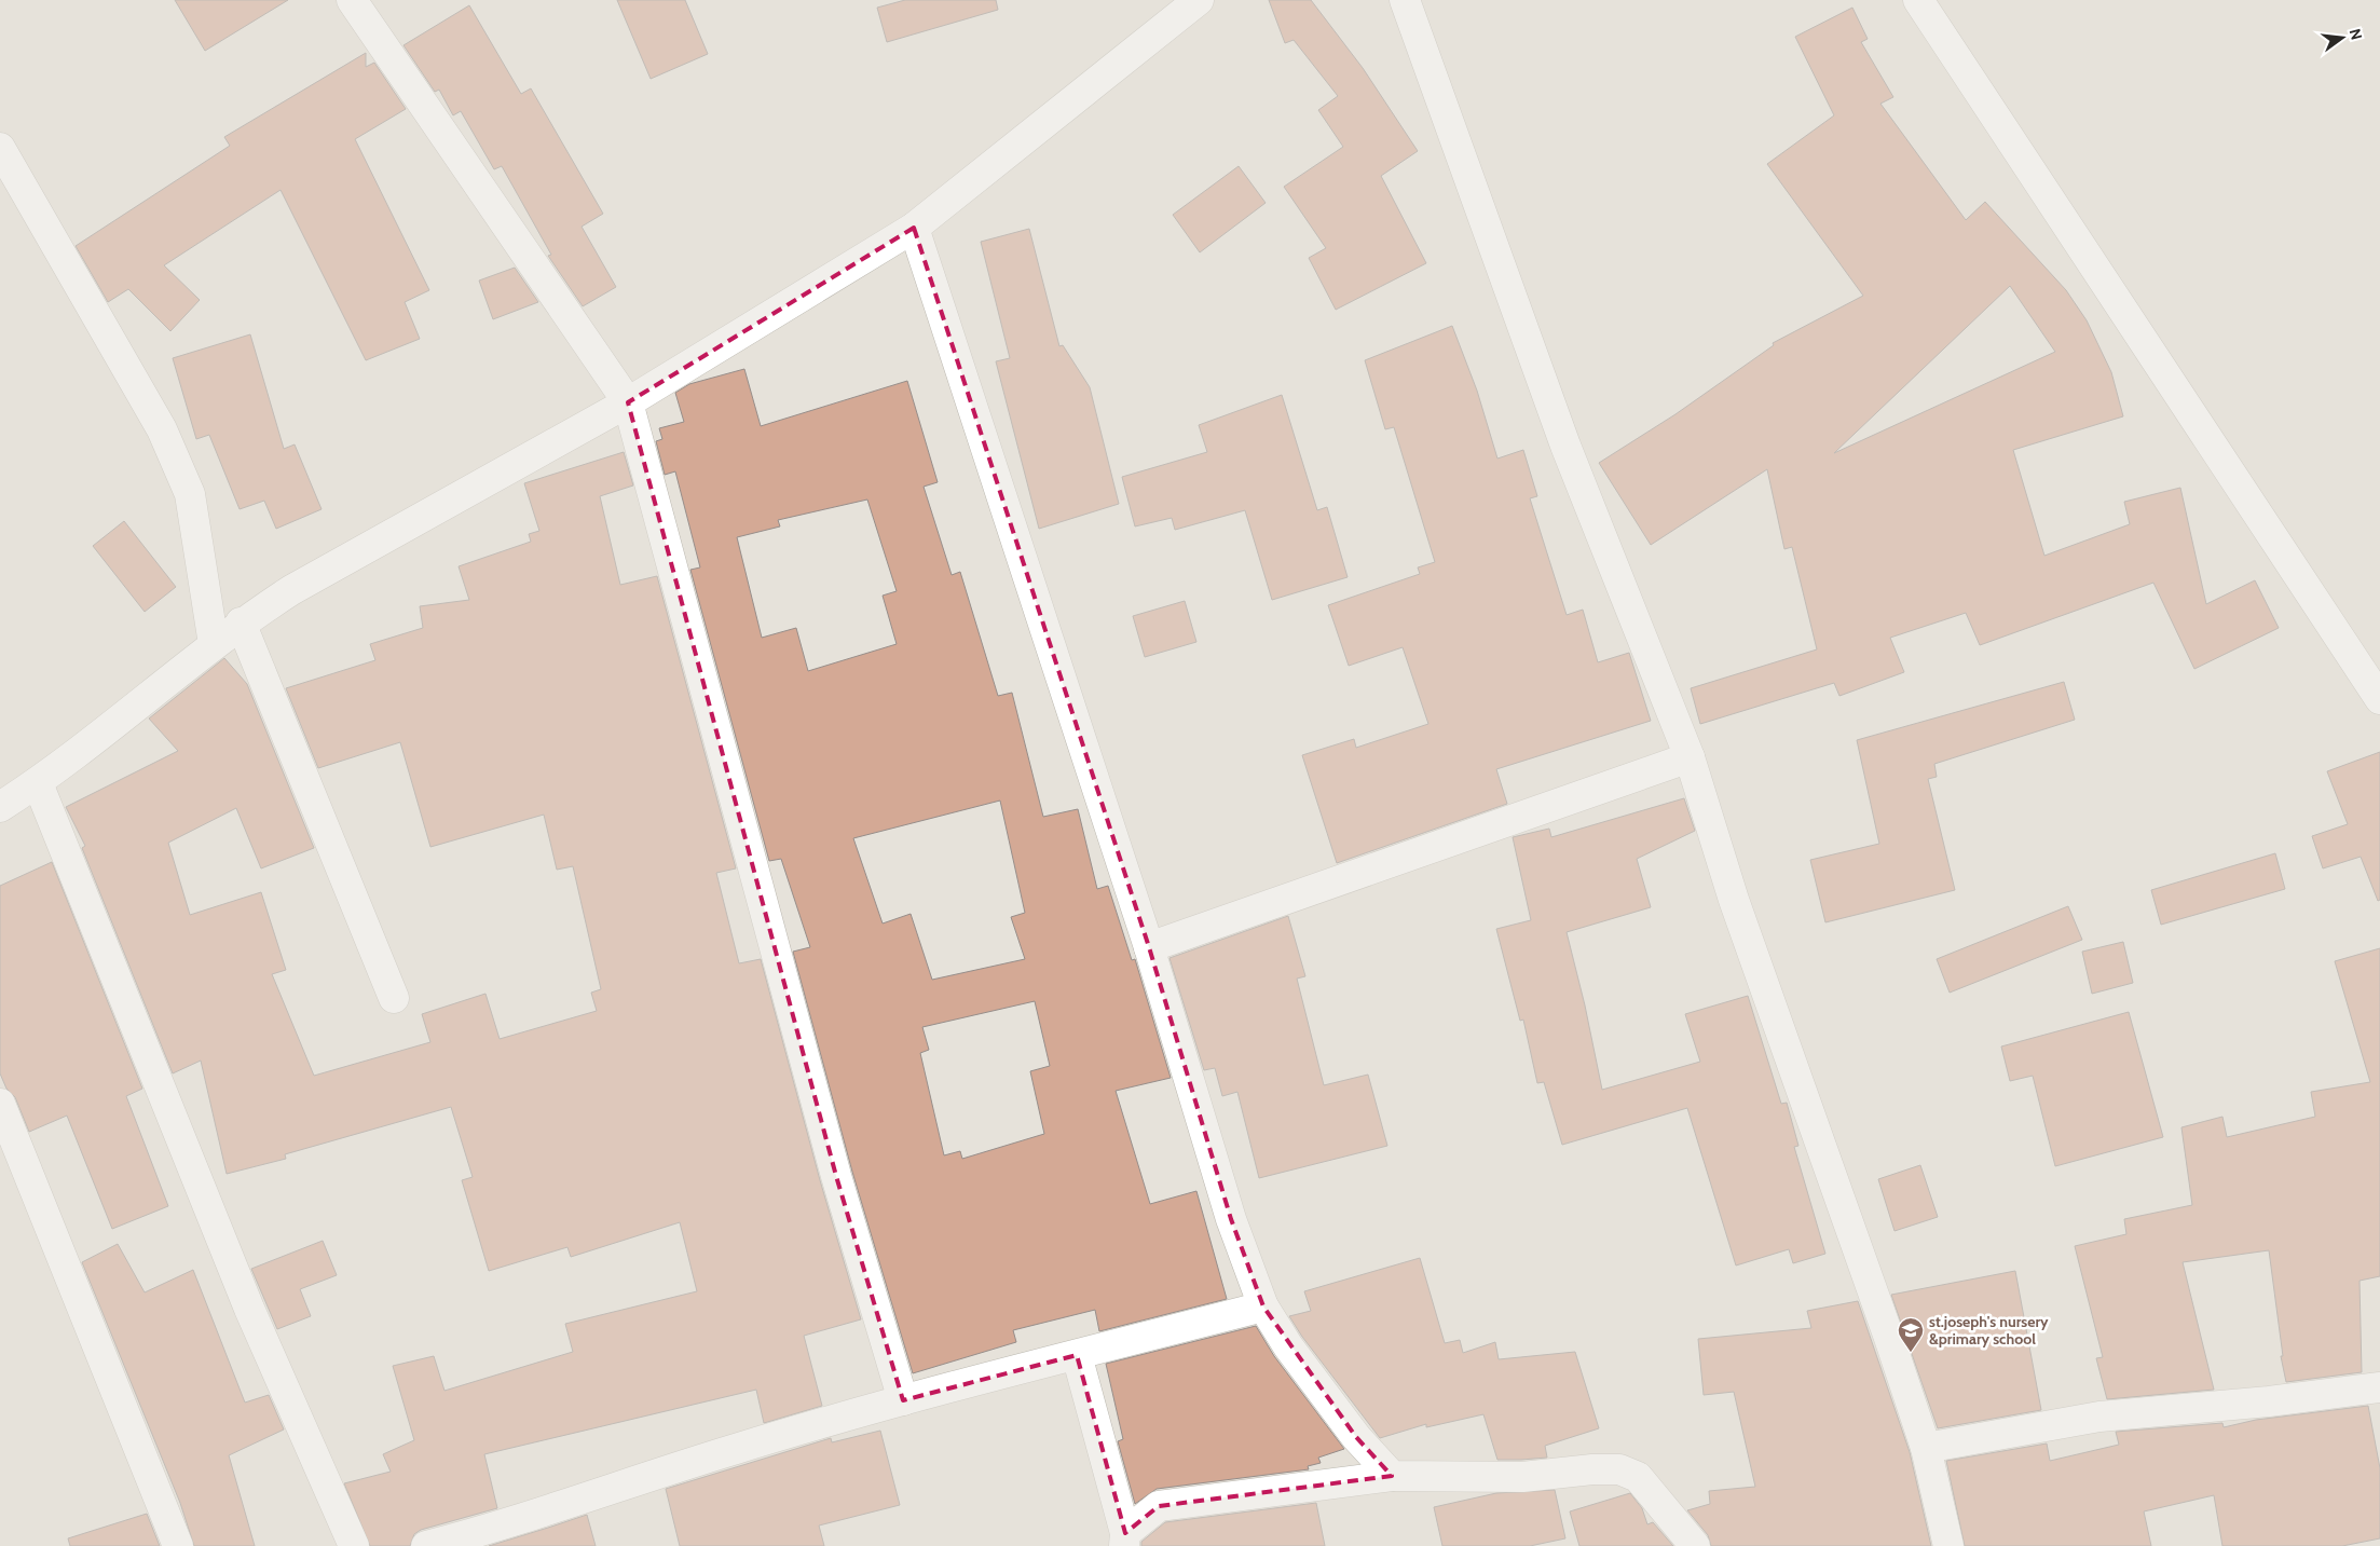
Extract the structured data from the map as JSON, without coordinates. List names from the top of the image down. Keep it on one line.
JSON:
{"places":{"school or university":["st.joseph's nursery &primary school"]},"north":"right"}
